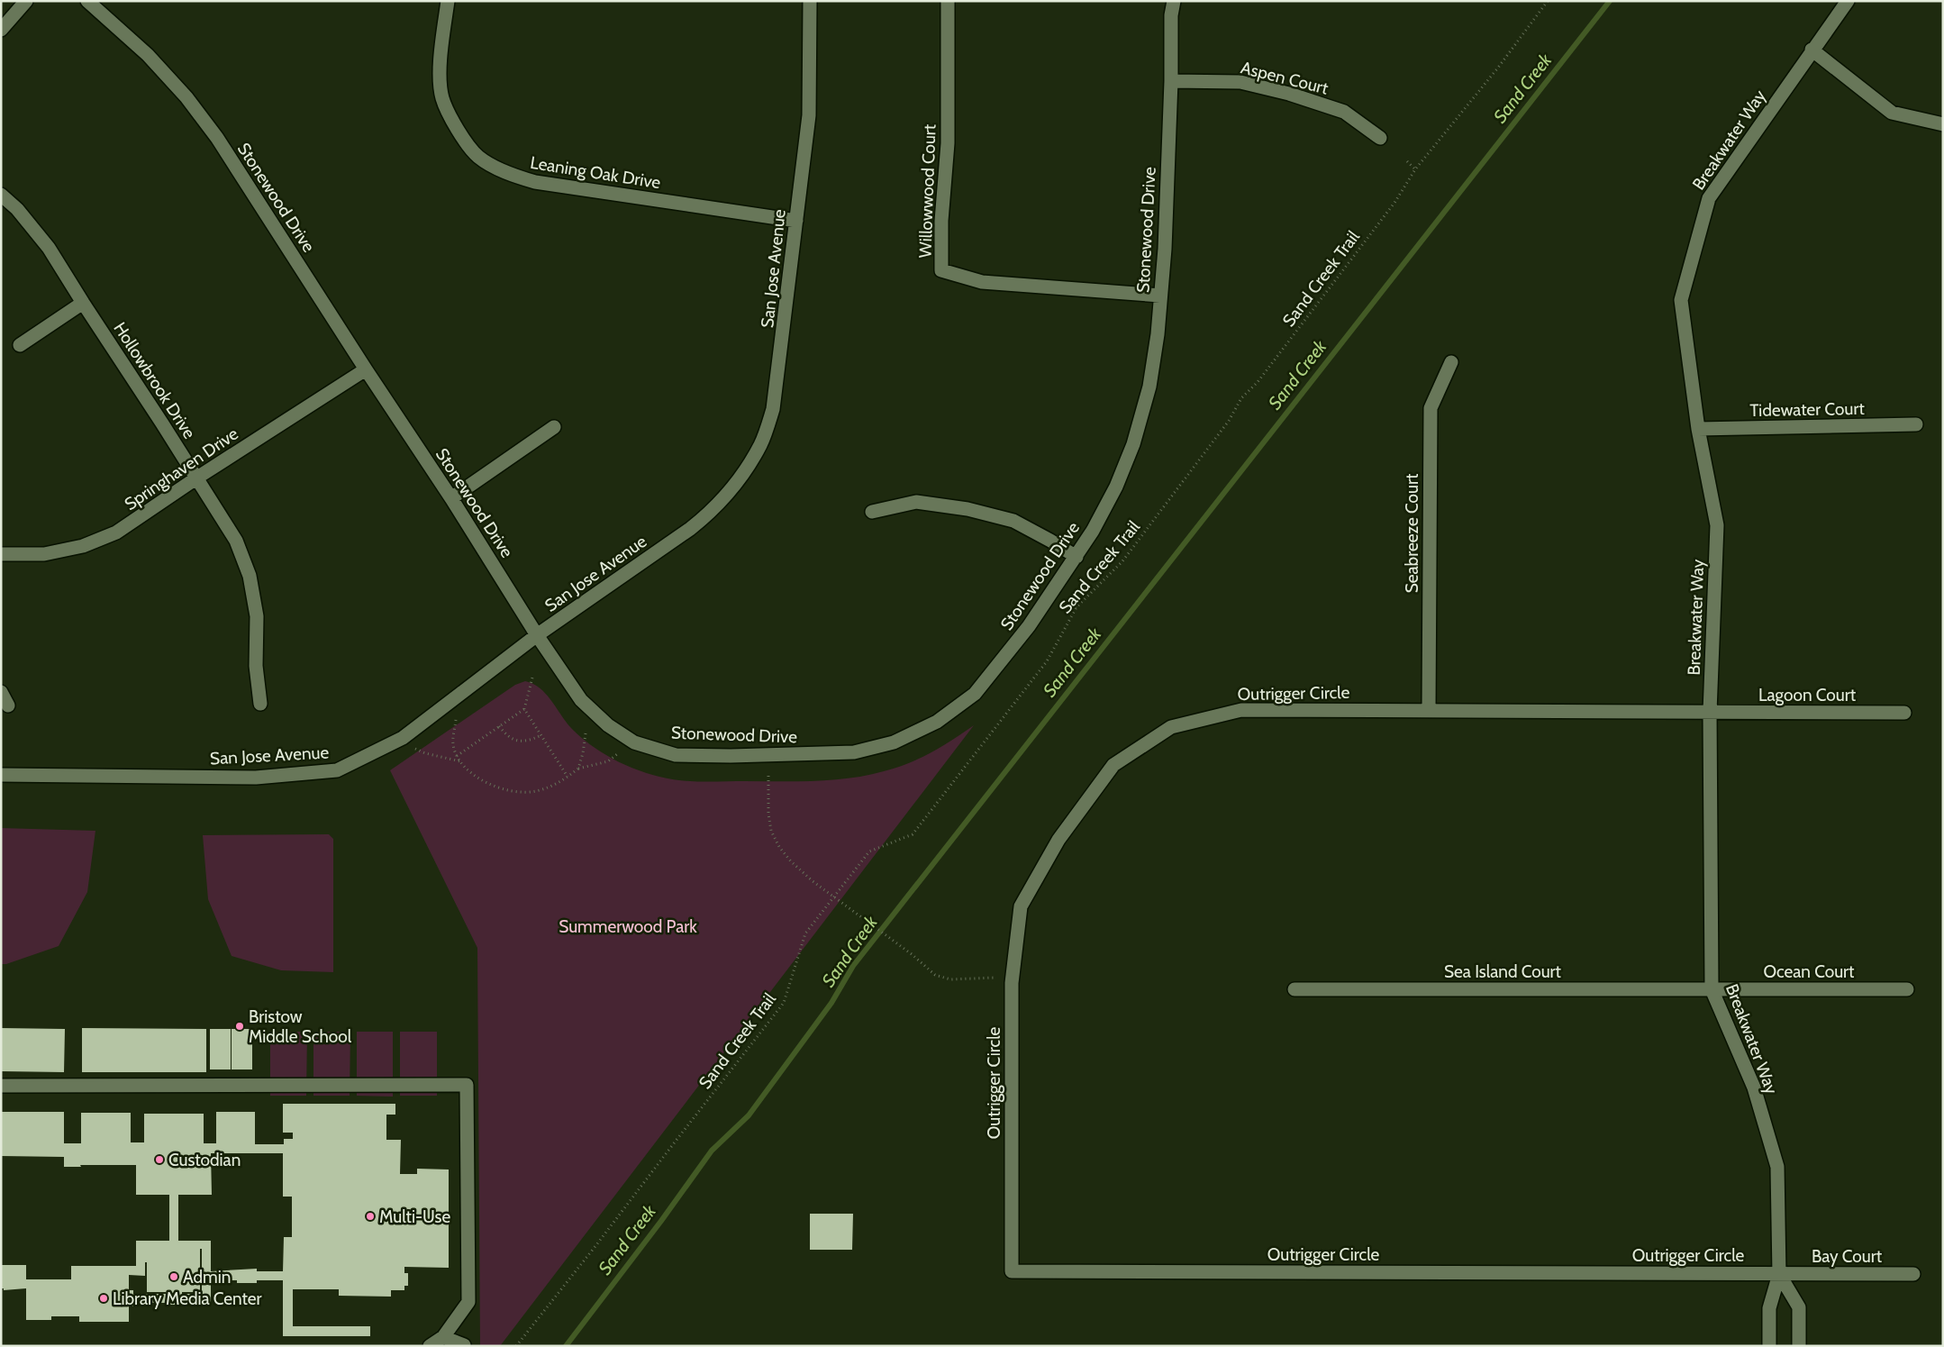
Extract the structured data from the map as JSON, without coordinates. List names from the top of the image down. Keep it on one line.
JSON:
{"streets":{"street":["Aspen Court","Breakwater Way","Leaning Oak Drive","Willowwood Court","Stonewood Drive","San Jose Avenue","Hollowbrook Drive","Tidewater Court","Springhaven Drive","Seabreeze Court","Outrigger Circle","Lagoon Court","Sea Island Court","Ocean Court","Bay Court"],"path":["Sand Creek Trail"]},"crossings":[["Aspen Court","Stonewood Drive"],["Breakwater Way","Tidewater Court"],["Breakwater Way","Outrigger Circle"],["Breakwater Way","Lagoon Court"],["Breakwater Way","Sea Island Court"],["Breakwater Way","Ocean Court"],["Breakwater Way","Bay Court"],["Leaning Oak Drive","San Jose Avenue"],["Willowwood Court","Stonewood Drive"],["Stonewood Drive","San Jose Avenue"],["Stonewood Drive","Springhaven Drive"],["Hollowbrook Drive","Springhaven Drive"],["Seabreeze Court","Outrigger Circle"],["Outrigger Circle","Lagoon Court"],["Outrigger Circle","Bay Court"],["Sea Island Court","Ocean Court"]],"water":["Sand Creek"],"parks":["Summerwood Park"],"places":["Bristow Middle School","Custodian","Multi-Use","Admin","Library Media Center"]}
